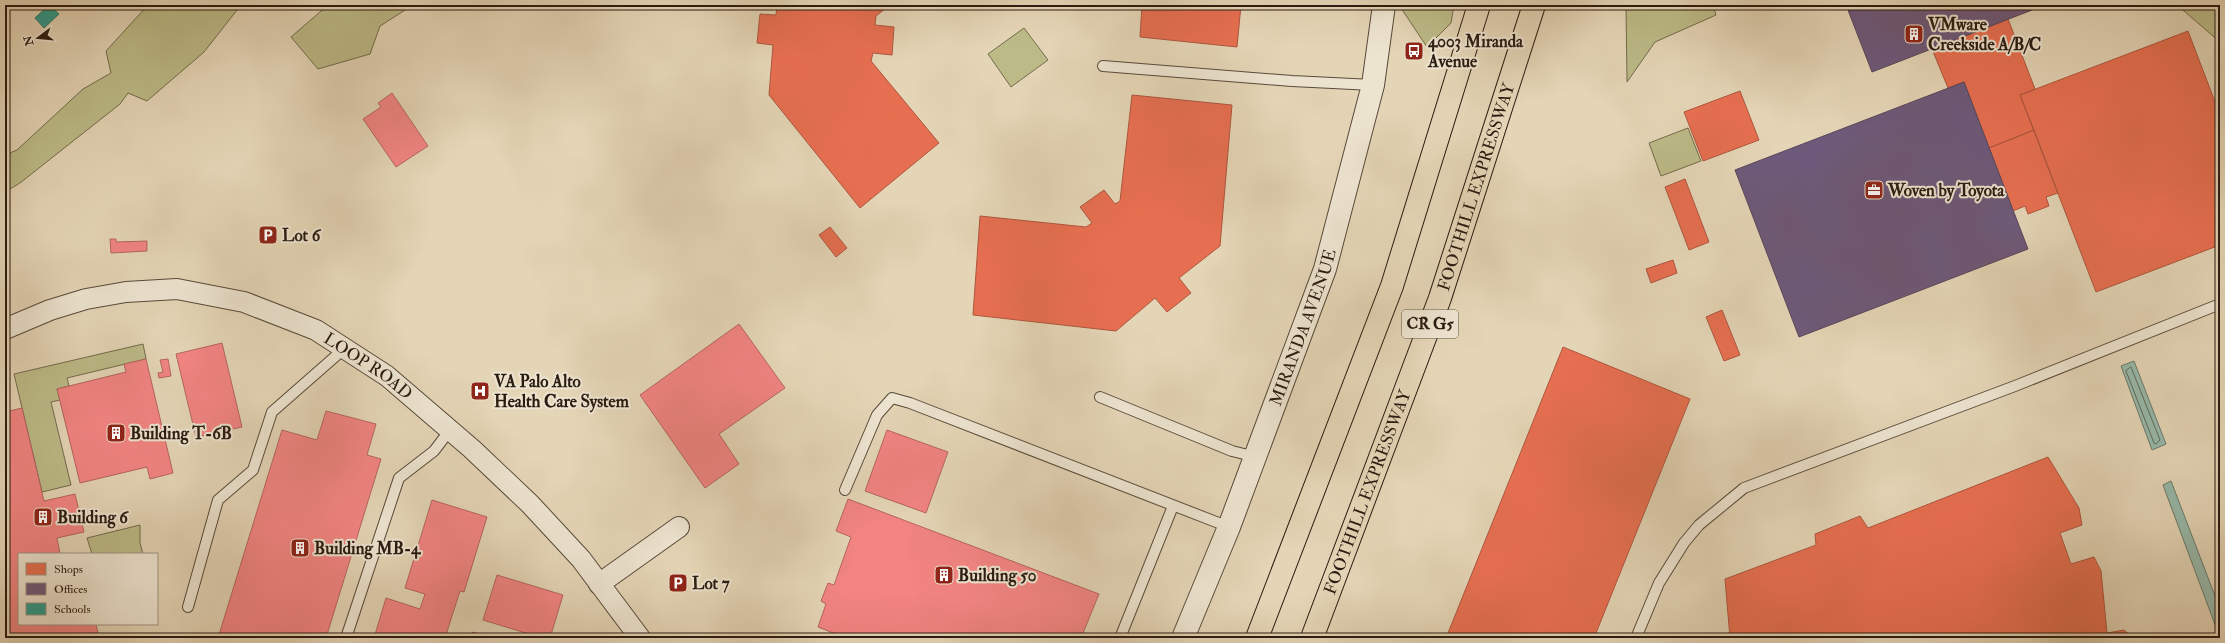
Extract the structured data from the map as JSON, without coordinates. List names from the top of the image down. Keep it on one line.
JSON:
{"streets":{"highway":["FOOTHILL EXPRESSWAY","CR G5"],"street":["MIRANDA AVENUE","LOOP ROAD"]},"places":{"building":["VMware Creekside A/B/C","Building T-6B","Building 6","Building MB-4","Building 50"],"bus stop":["4003 Miranda Avenue"],"office":["Woven by Toyota"],"parking":["Lot 6","Lot 7"],"hospital":["VA Palo Alto Health Care System"]},"legend":["Shops","Offices","Schools"],"north":"left"}
